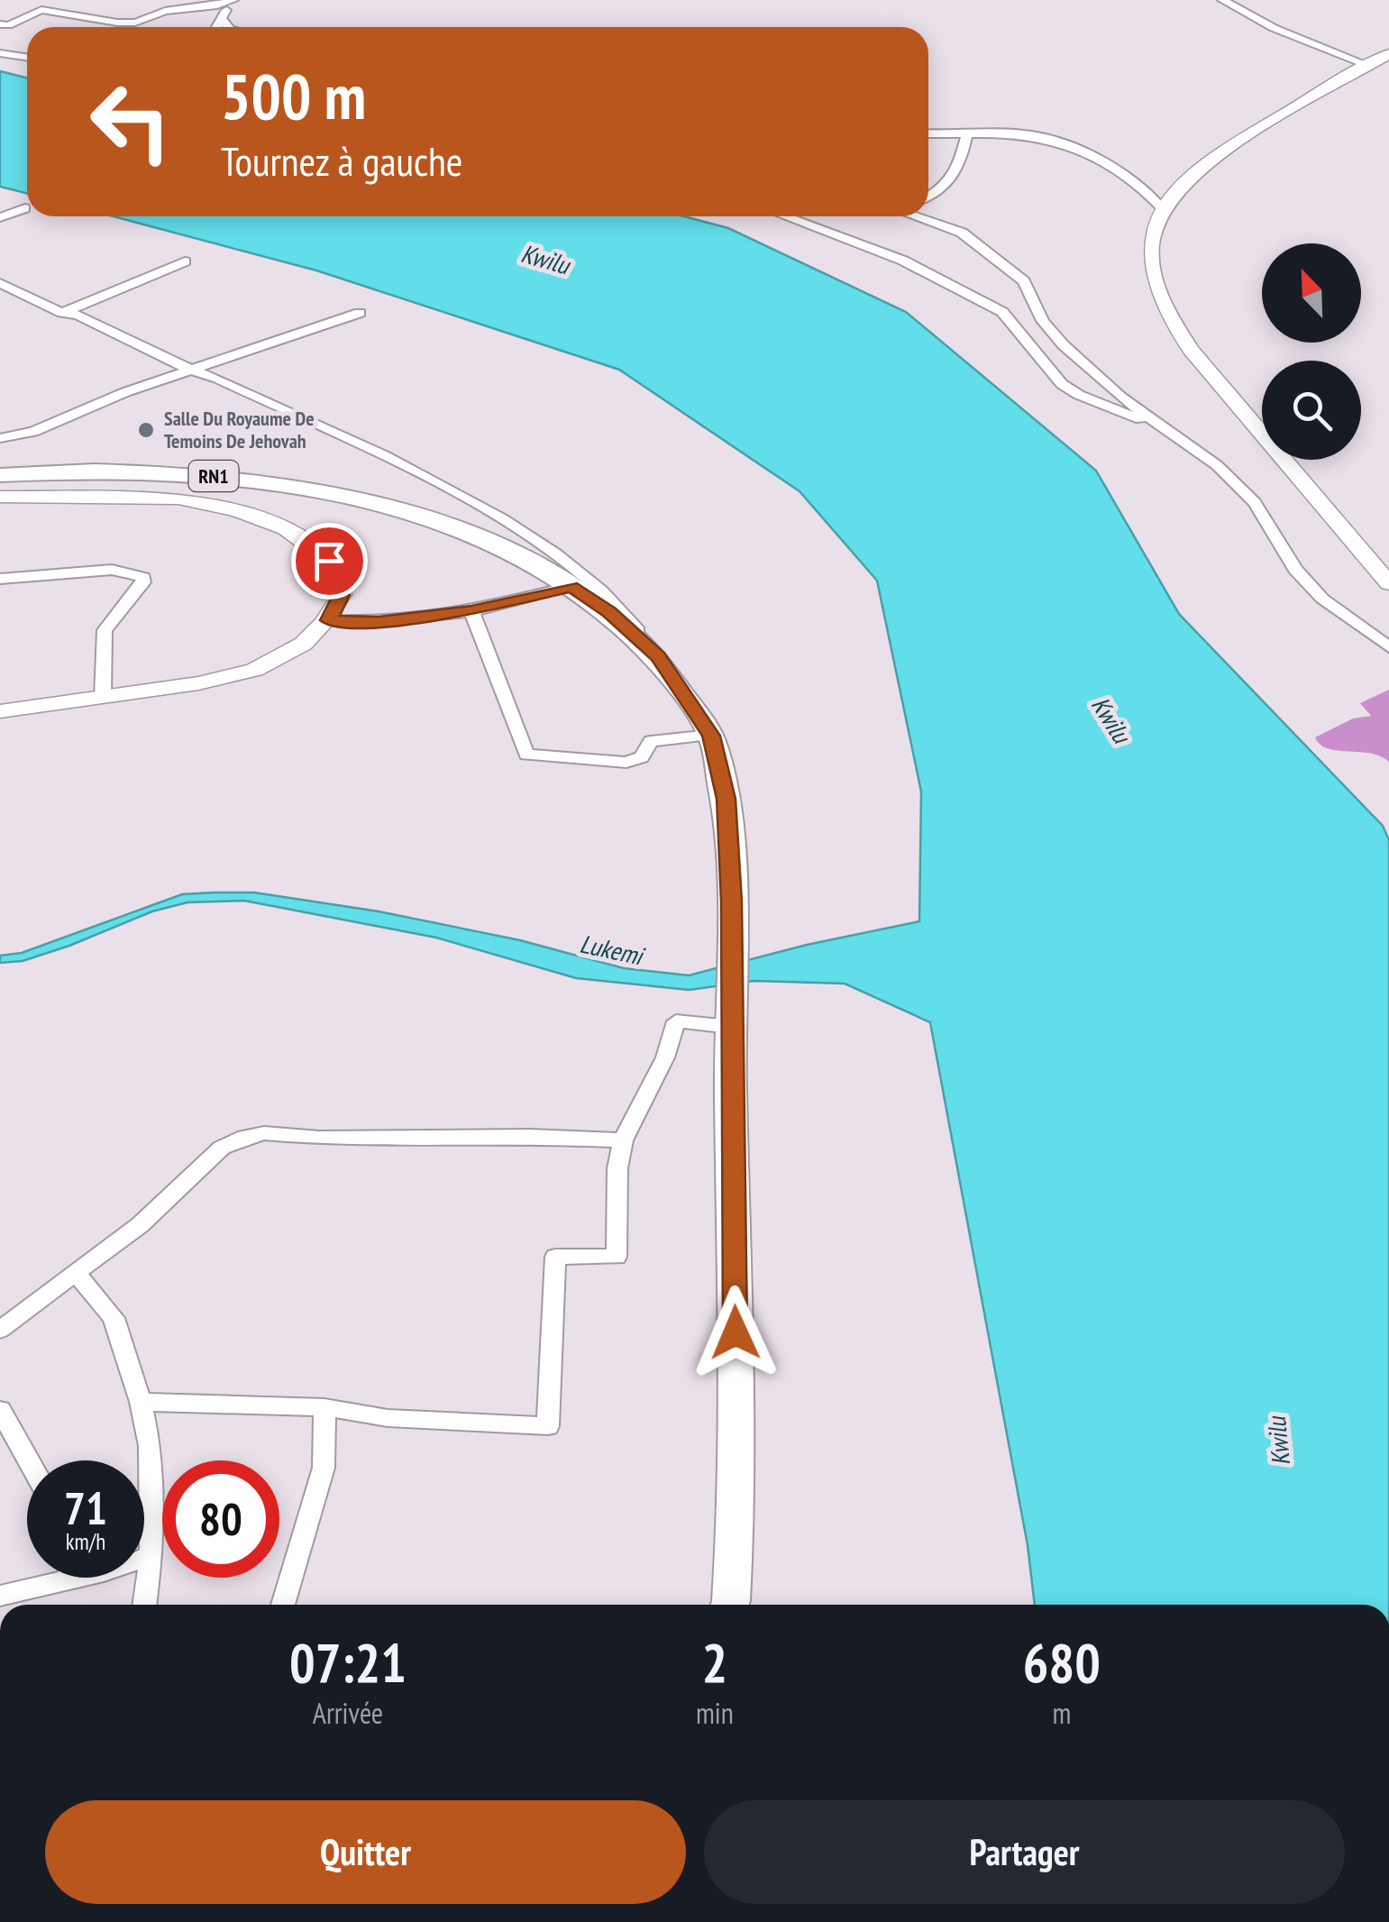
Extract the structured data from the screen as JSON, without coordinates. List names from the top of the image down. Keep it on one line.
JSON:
{"streets":{"highway":["RN1"]},"water":["Kwilu","Lukemi"],"places":["Salle Du Royaume De Temoins De Jehovah"],"north":"top left","page":{"turn":["500 m","Tournez à gauche"],"speed":"71 km/h","limit":"80","eta":["07:21","Arrivée","2","min","680","m"],"buttons":["Quitter","Partager"]}}
